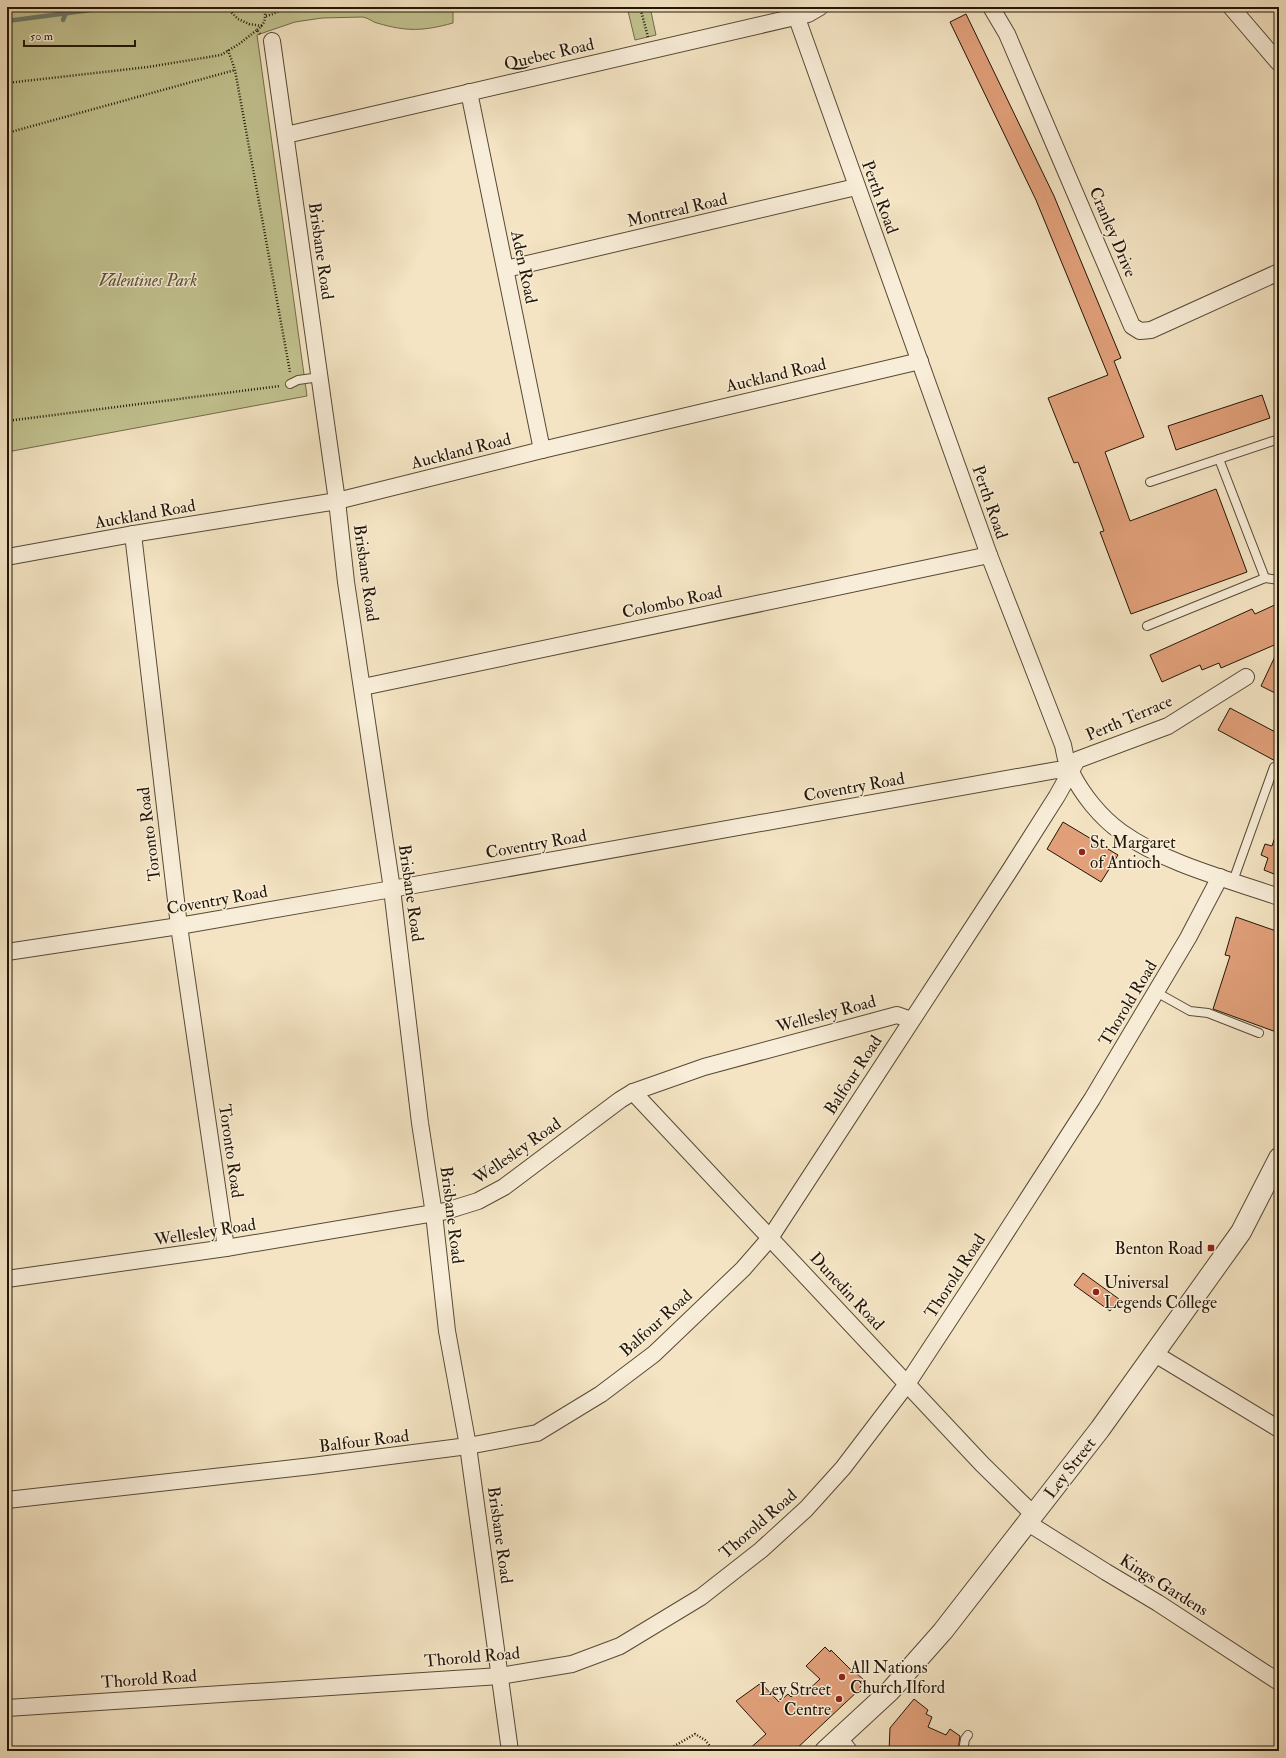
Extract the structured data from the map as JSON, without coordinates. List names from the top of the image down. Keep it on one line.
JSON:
{"streets":{"street":["Quebec Road","Perth Road","Montreal Road","Cranley Drive","Brisbane Road","Aden Road","Auckland Road","Colombo Road","Perth Terrace","Coventry Road","Toronto Road","Thorold Road","Wellesley Road","Balfour Road","Dunedin Road","Ley Street","Kings Gardens"]},"crossings":[["Quebec Road","Perth Road"],["Quebec Road","Brisbane Road"],["Quebec Road","Aden Road"],["Perth Road","Montreal Road"],["Perth Road","Auckland Road"],["Perth Road","Colombo Road"],["Perth Road","Perth Terrace"],["Perth Road","Coventry Road"],["Perth Road","Thorold Road"],["Perth Road","Balfour Road"],["Montreal Road","Aden Road"],["Brisbane Road","Auckland Road"],["Brisbane Road","Colombo Road"],["Brisbane Road","Coventry Road"],["Brisbane Road","Thorold Road"],["Brisbane Road","Wellesley Road"],["Brisbane Road","Balfour Road"],["Aden Road","Auckland Road"],["Auckland Road","Toronto Road"],["Perth Terrace","Coventry Road"],["Perth Terrace","Balfour Road"],["Coventry Road","Toronto Road"],["Coventry Road","Balfour Road"],["Toronto Road","Wellesley Road"],["Thorold Road","Dunedin Road"],["Wellesley Road","Balfour Road"],["Wellesley Road","Dunedin Road"],["Balfour Road","Dunedin Road"],["Dunedin Road","Ley Street"],["Dunedin Road","Kings Gardens"],["Ley Street","Kings Gardens"]],"parks":["Valentines Park"],"places":{"other":["St. Margaret of Antioch","Universal Legends College","All Nations Church Ilford","Ley Street Centre"],"transit":["Benton Road"]},"scale_bar":"50 m"}
